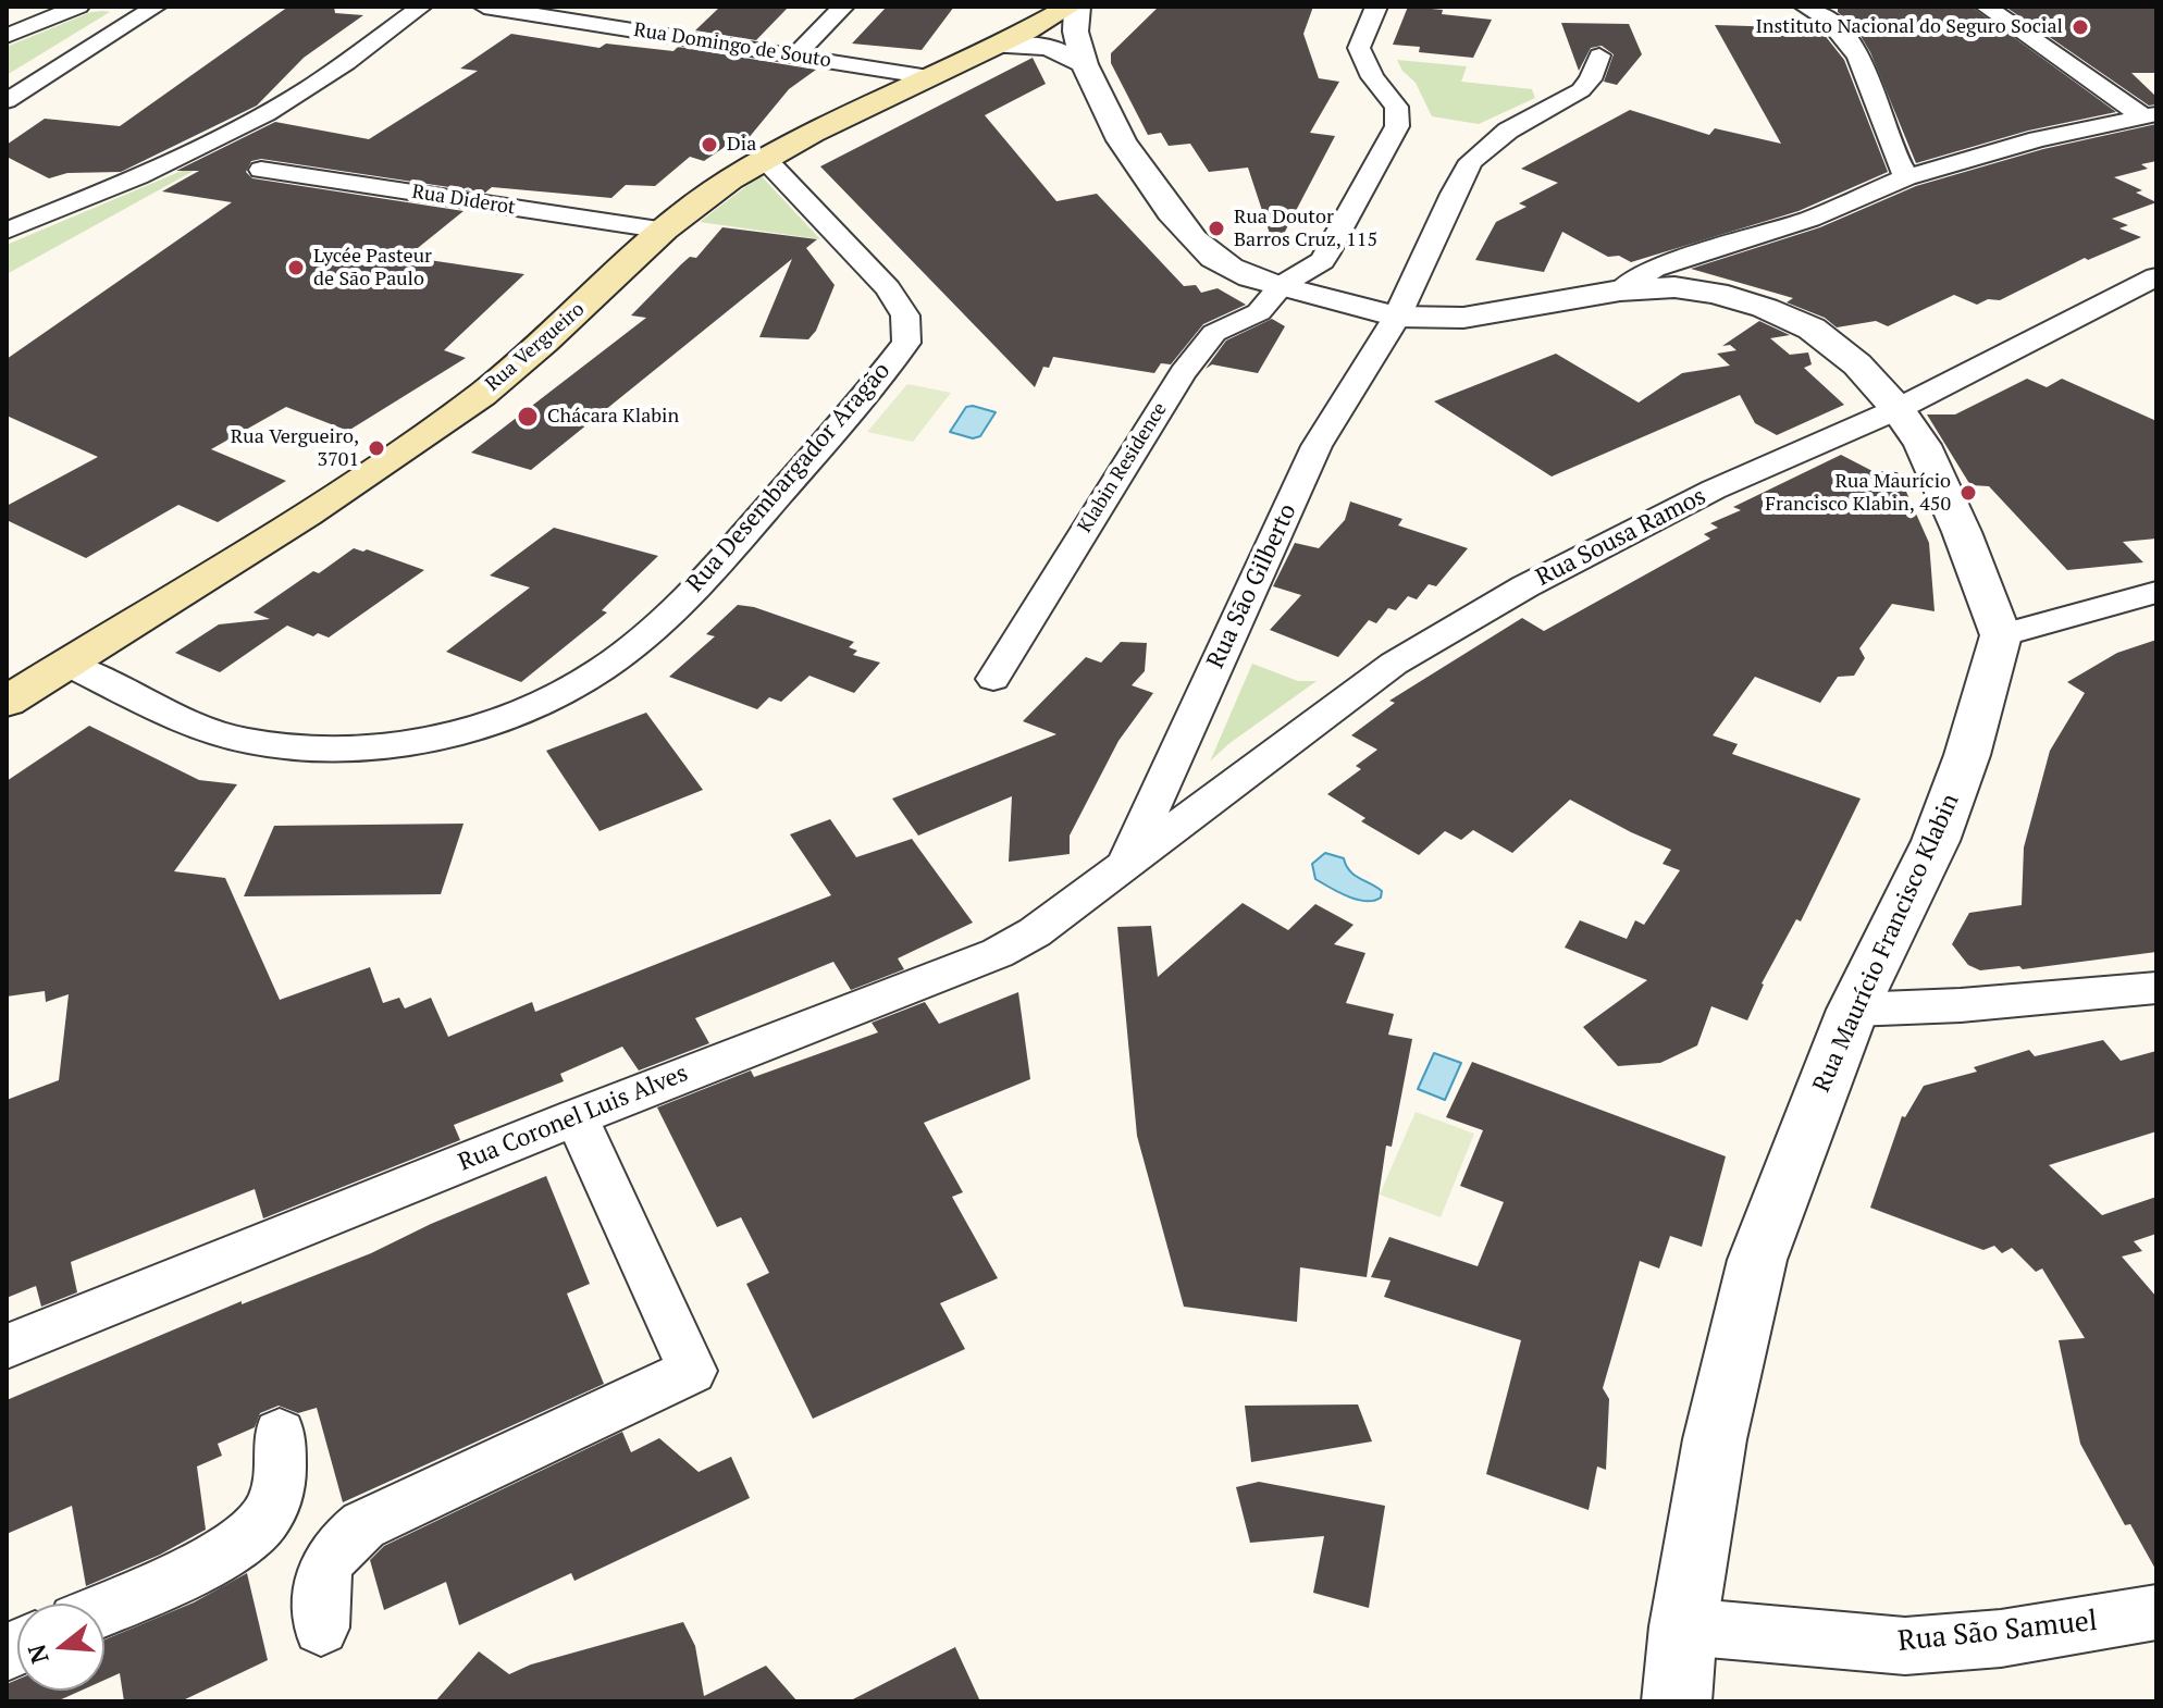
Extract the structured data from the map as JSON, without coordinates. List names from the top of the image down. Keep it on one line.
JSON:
{"streets":{"main road":["Rua Vergueiro"],"street":["Rua Domingo de Souto","Rua Diderot","Klabin Residence","Rua Desembargador Aragão","Rua Sousa Ramos","Rua São Gilberto","Rua Maurício Francisco Klabin","Rua Coronel Luis Alves","Rua São Samuel"]},"crossings":[["Rua Domingo de Souto","Rua Vergueiro"],["Rua Diderot","Rua Vergueiro"],["Rua Vergueiro","Rua Desembargador Aragão"],["Rua Sousa Ramos","Rua São Gilberto"],["Rua Sousa Ramos","Rua Coronel Luis Alves"],["Rua São Gilberto","Rua Coronel Luis Alves"],["Rua Maurício Francisco Klabin","Rua São Samuel"]],"places":["Instituto Nacional do Seguro Social","Dia","Rua Doutor Barros Cruz, 115","Lycée Pasteur de São Paulo","Chácara Klabin","Rua Vergueiro, 3701","Rua Maurício Francisco Klabin, 450"],"north":"left"}
